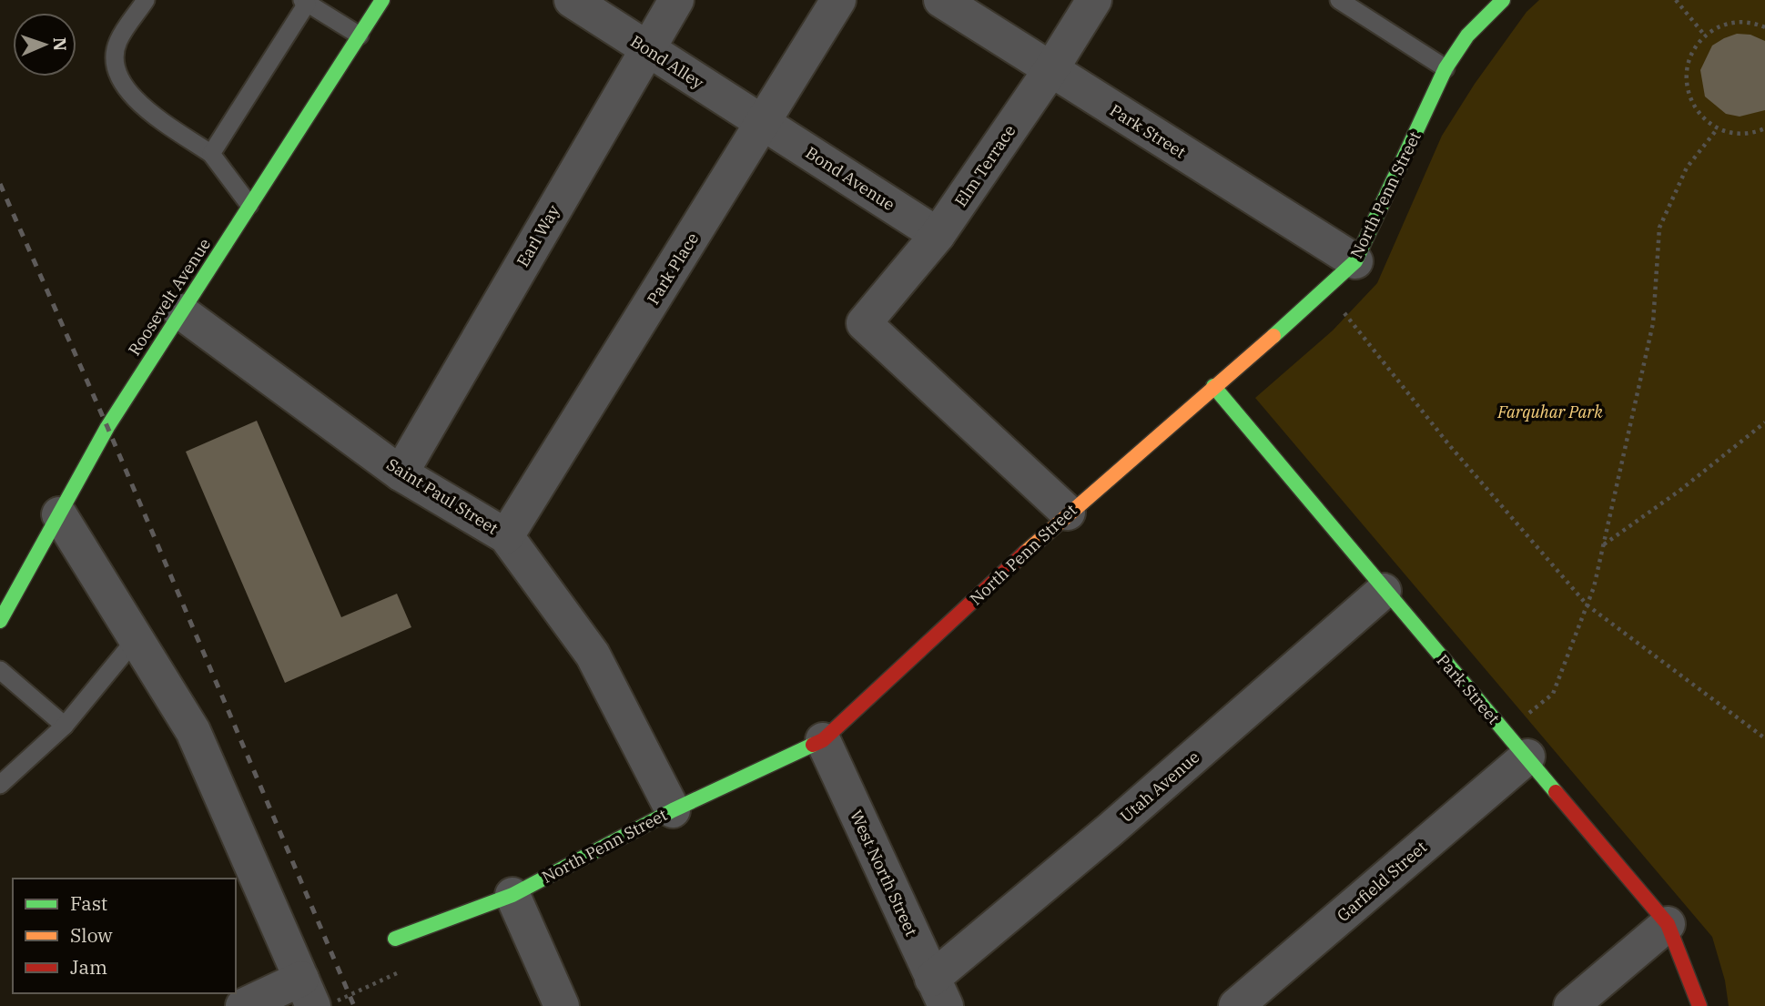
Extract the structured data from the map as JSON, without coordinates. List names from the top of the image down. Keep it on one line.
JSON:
{"streets":{"street":["Bond Alley","Park Street","Elm Terrace","Bond Avenue","North Penn Street","Earl Way","Park Place","Roosevelt Avenue","Saint Paul Street","Utah Avenue","West North Street","Garfield Street"]},"crossings":[["Bond Alley","Bond Avenue"],["Bond Alley","Earl Way"],["Bond Alley","Park Place"],["Park Street","Elm Terrace"],["Park Street","North Penn Street"],["Park Street","Utah Avenue"],["Park Street","Garfield Street"],["Elm Terrace","Bond Avenue"],["Elm Terrace","North Penn Street"],["Bond Avenue","Park Place"],["North Penn Street","Saint Paul Street"],["North Penn Street","West North Street"],["Earl Way","Saint Paul Street"],["Park Place","Saint Paul Street"],["Roosevelt Avenue","Saint Paul Street"],["Utah Avenue","West North Street"]],"parks":["Farquhar Park"],"legend":["Fast","Slow","Jam"],"north":"right"}
